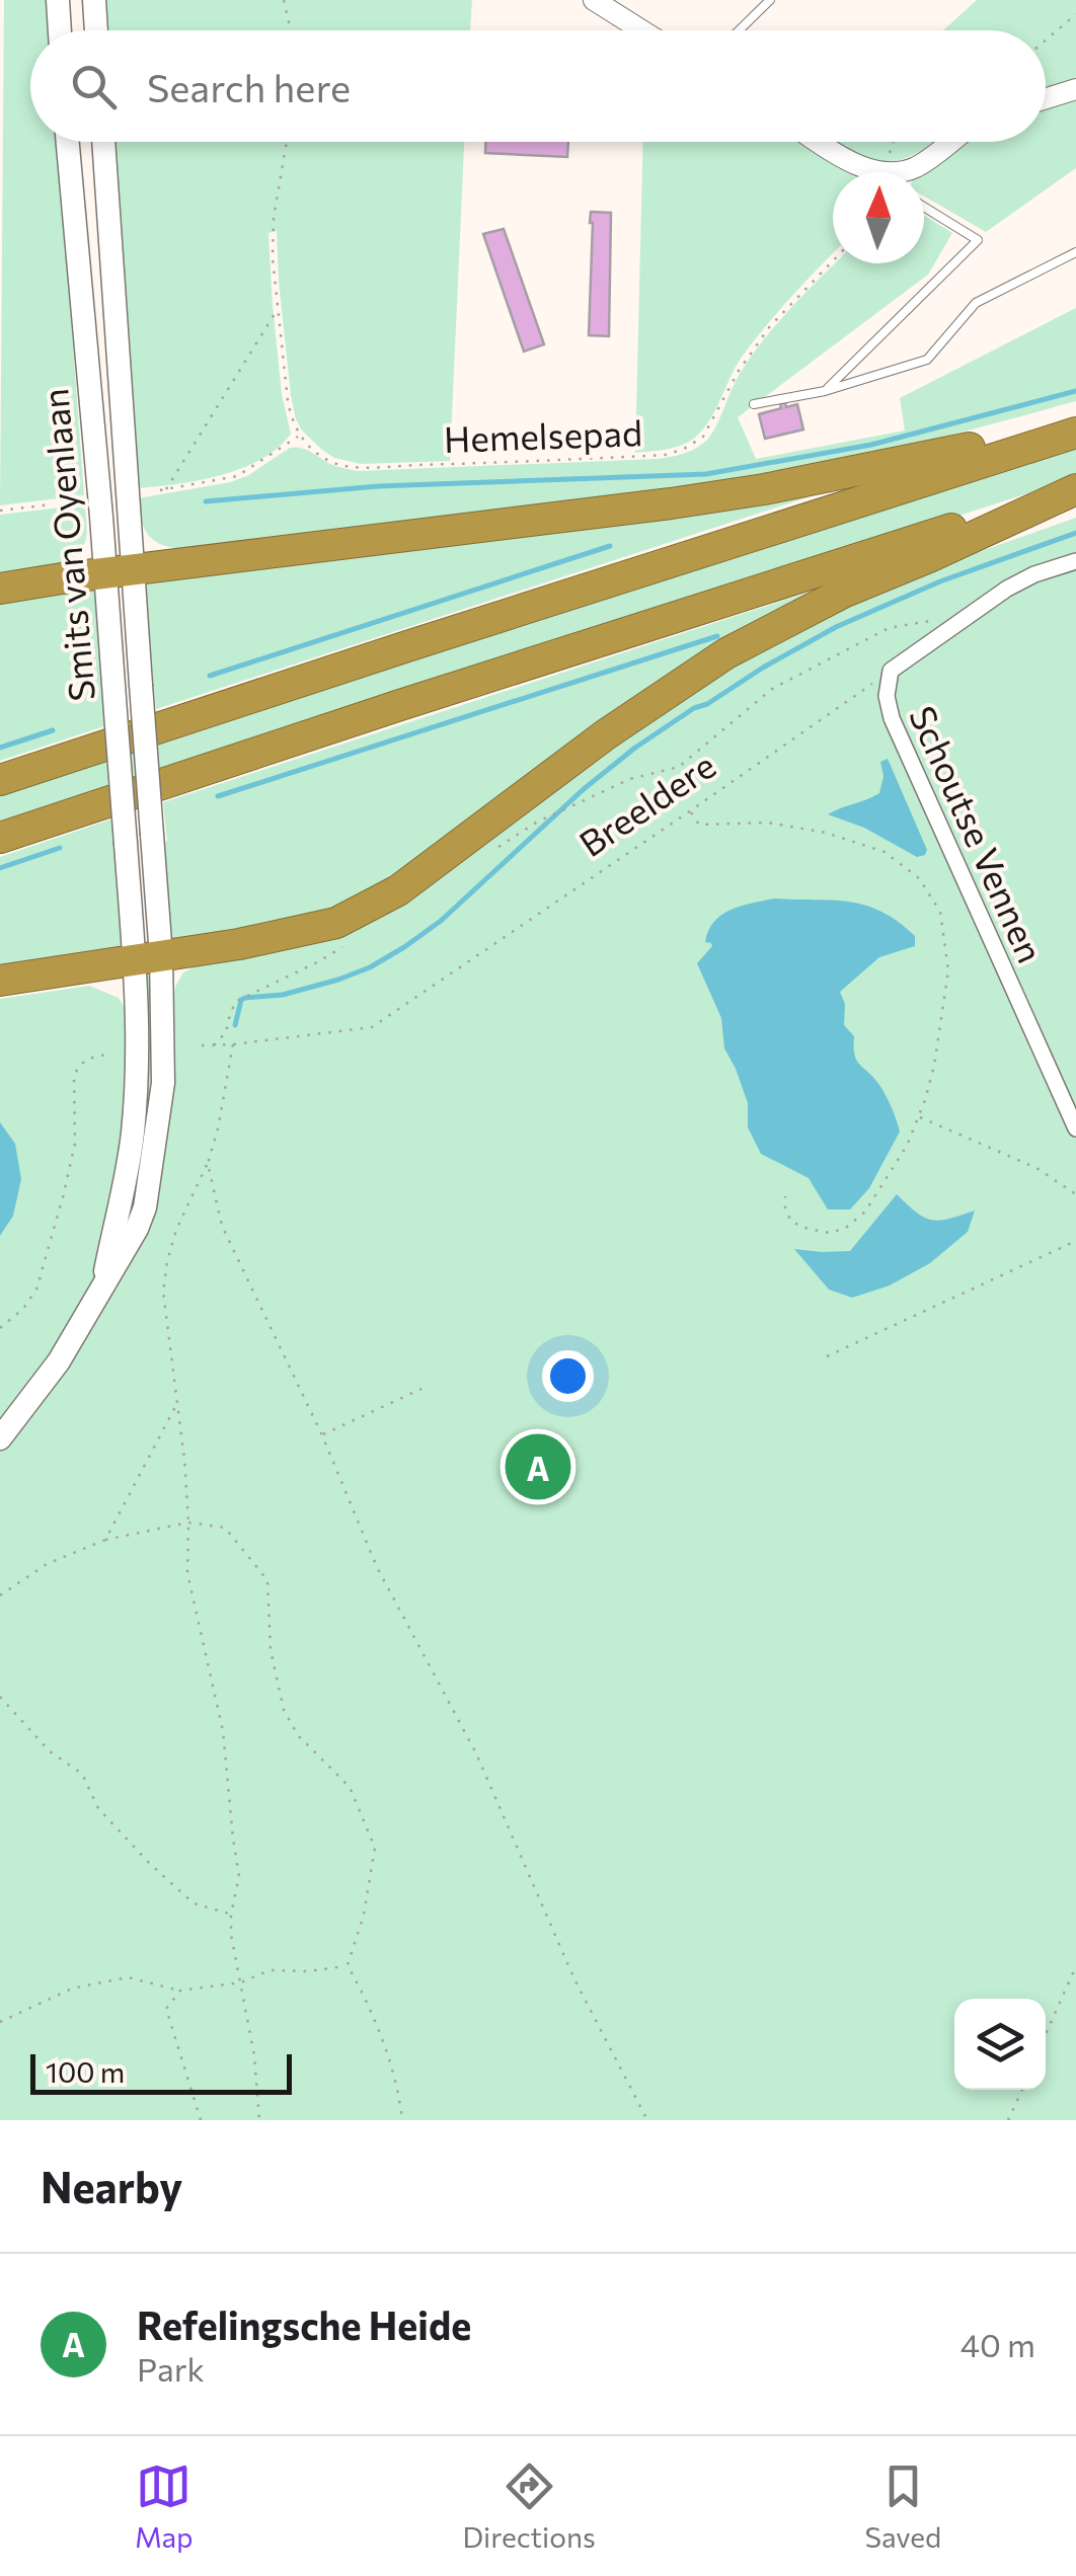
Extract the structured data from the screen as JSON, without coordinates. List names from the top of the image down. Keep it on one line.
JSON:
{"streets":{"main road":["Smits van Oyenlaan"],"street":["Schoutse Vennen"],"path":["Hemelsepad","Breeldere"]},"crossings":[["Breeldere","Schoutse Vennen"]],"scale_bar":"100 m","north":"top","page":{"search":"Search here","pins":"A","scale":"100 m","heading":"Nearby","list":[{"mark":"A","name":"Refelingsche Heide","note":"Park","value":"40 m"}],"nav":["Map","Directions","Saved"]}}
